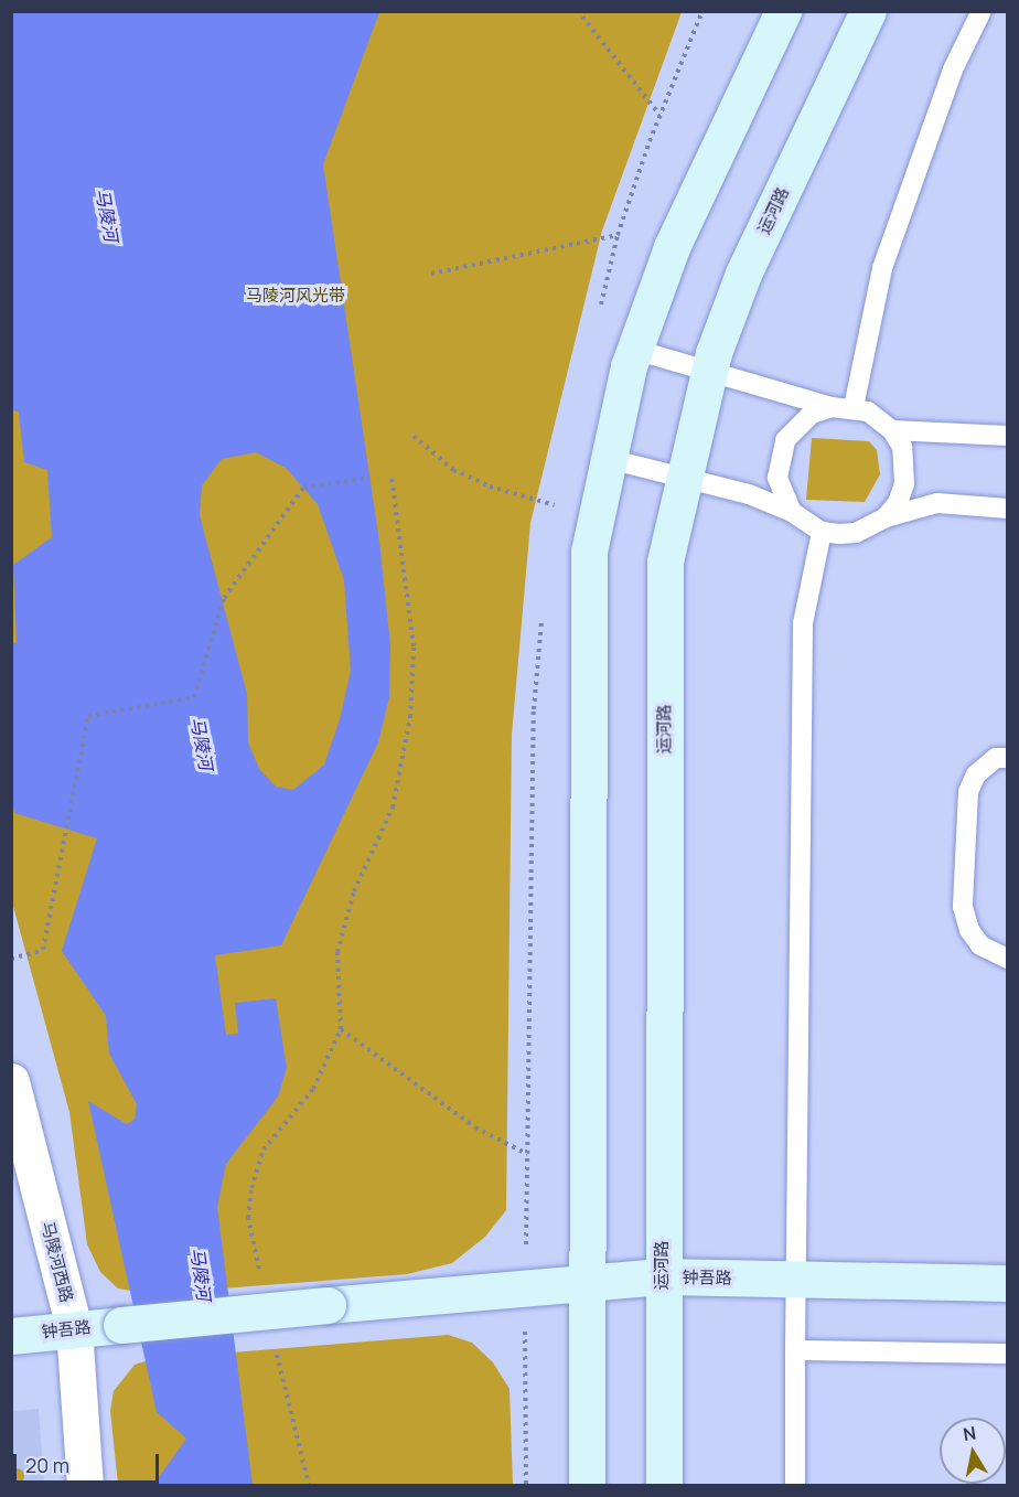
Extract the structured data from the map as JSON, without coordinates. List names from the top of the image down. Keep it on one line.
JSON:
{"streets":{"street":["运河路","马陵河西路","钟吾路"]},"crossings":[["运河路","钟吾路"],["马陵河西路","钟吾路"]],"water":["马陵河"],"parks":["马陵河风光带"],"scale_bar":"20 m","north":"top"}
